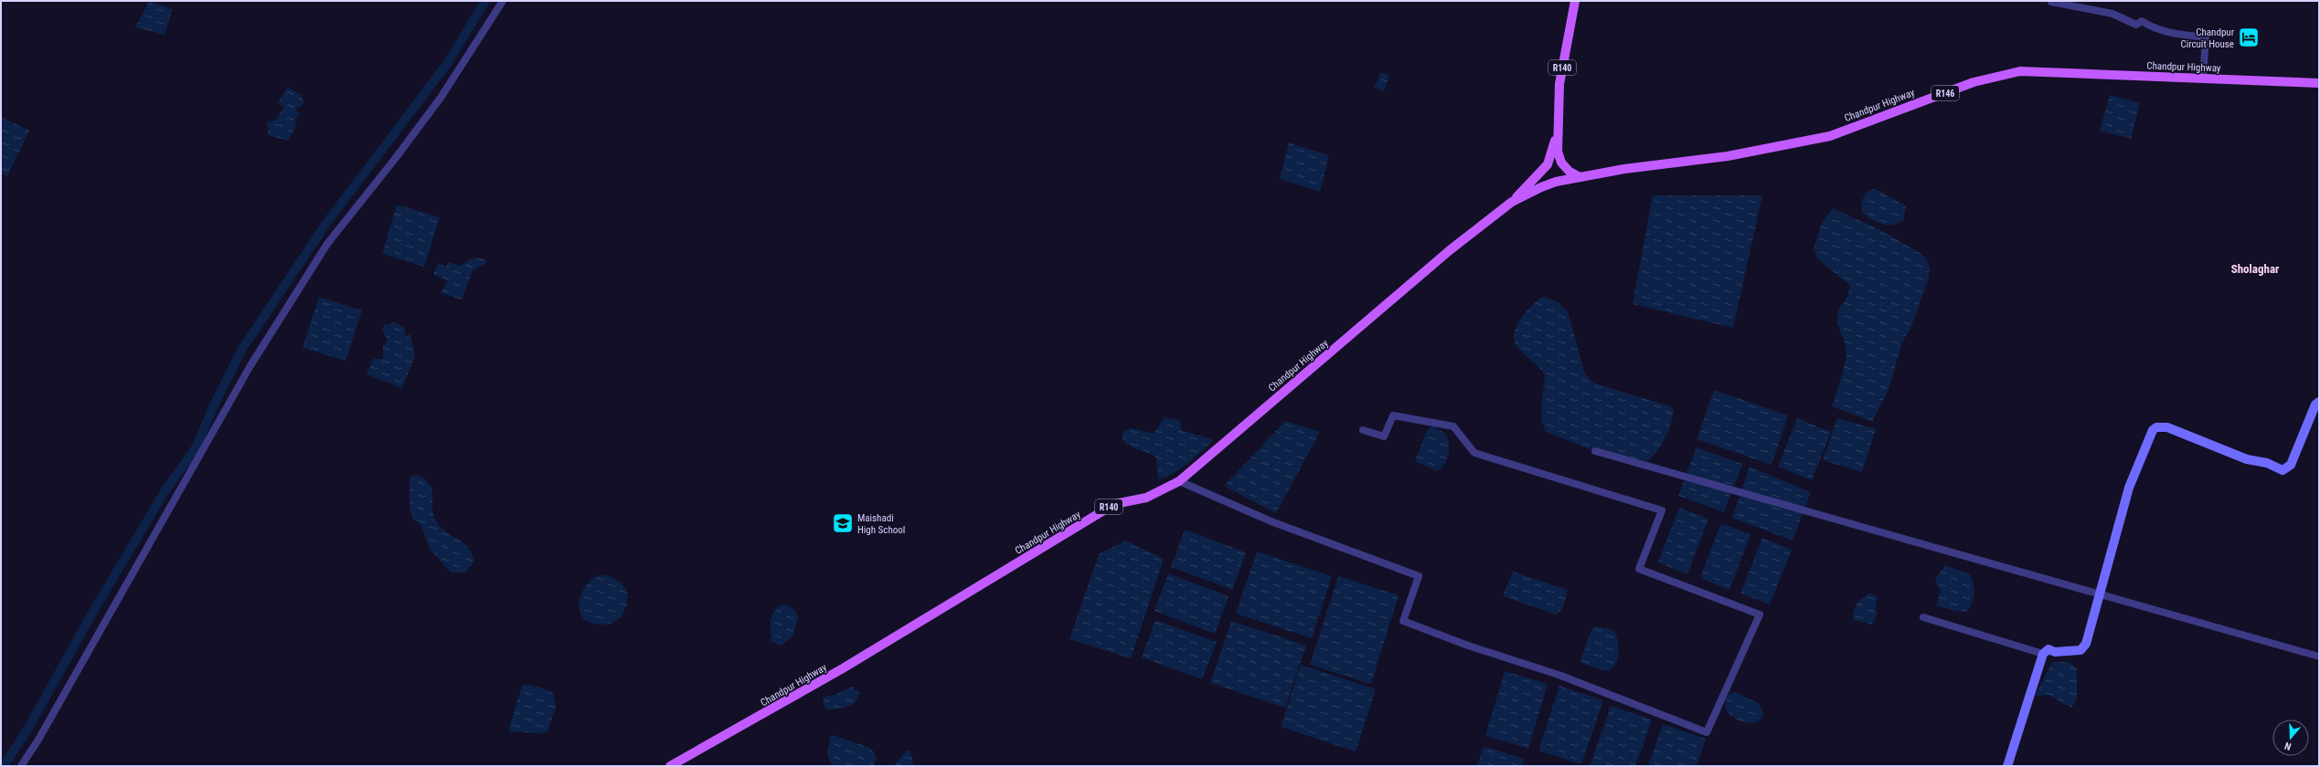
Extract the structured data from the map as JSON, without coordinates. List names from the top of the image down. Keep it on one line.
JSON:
{"streets":{"main road":["Chandpur Highway","R140","R146"]},"crossings":[["Chandpur Highway","R140"]],"districts":["Sholaghar"],"places":{"hotel":["Chandpur Circuit House"],"school or university":["Maishadi High School"]},"north":"bottom"}
